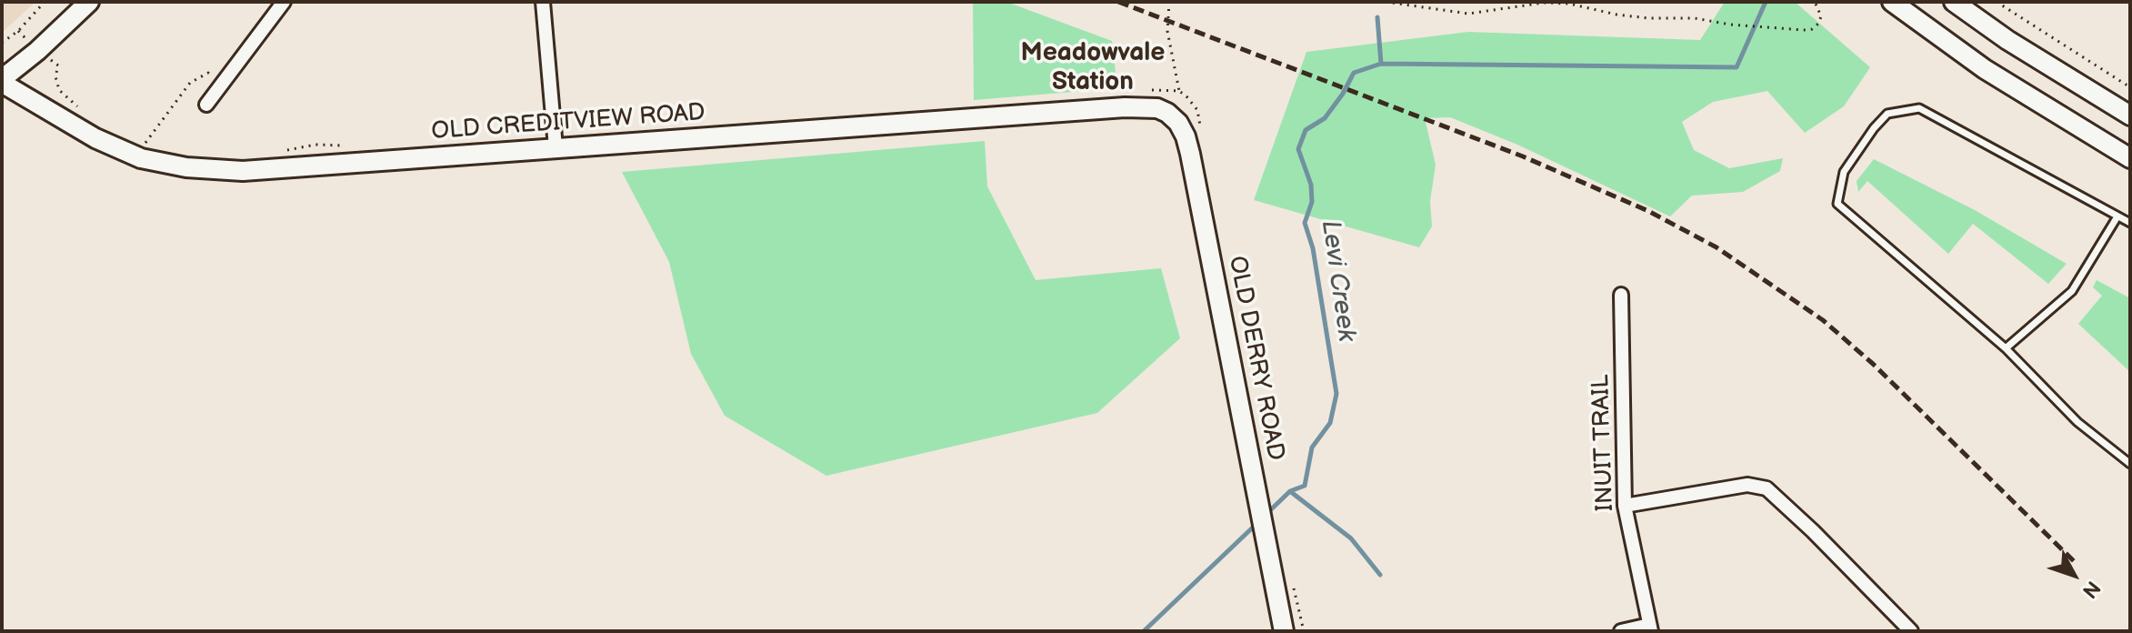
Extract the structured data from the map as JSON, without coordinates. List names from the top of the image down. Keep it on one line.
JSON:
{"streets":{"street":["OLD CREDITVIEW ROAD","OLD DERRY ROAD","INUIT TRAIL"]},"crossings":[["OLD CREDITVIEW ROAD","OLD DERRY ROAD"]],"districts":["Meadowvale Station"],"water":["Levi Creek"],"north":"bottom right"}
